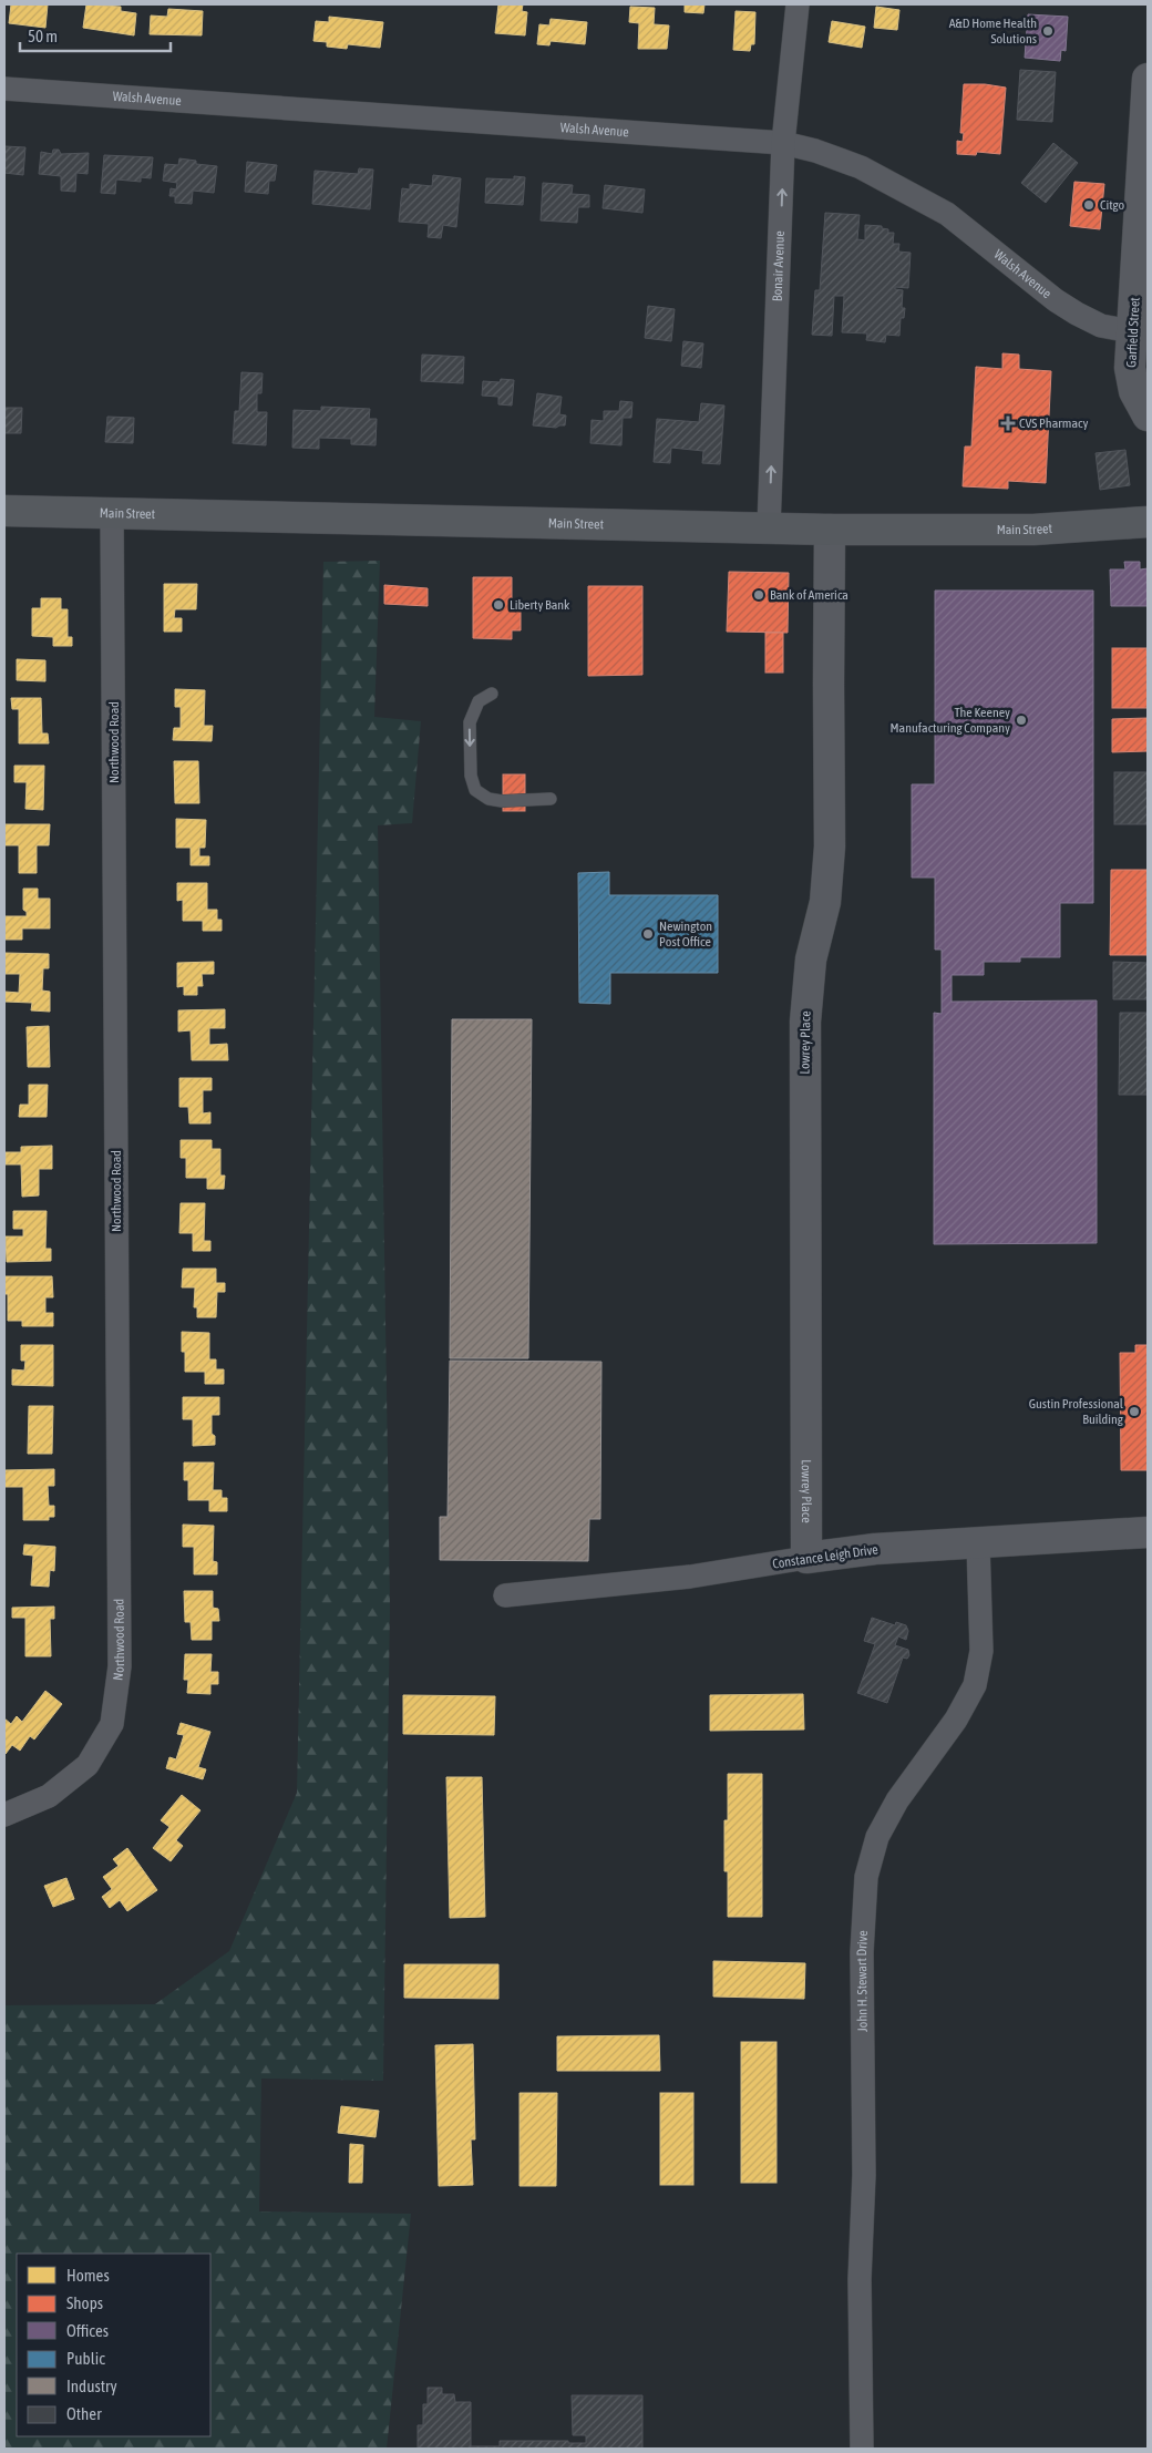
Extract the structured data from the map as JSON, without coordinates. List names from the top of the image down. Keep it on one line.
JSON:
{"streets":{"main road":["Main Street"],"street":["Walsh Avenue","Bonair Avenue","Garfield Street","Northwood Road","Lowrey Place","Constance Leigh Drive","John H. Stewart Drive"]},"crossings":[["Walsh Avenue","Bonair Avenue"],["Walsh Avenue","Garfield Street"],["Bonair Avenue","Main Street"],["Main Street","Northwood Road"],["Main Street","Lowrey Place"],["Lowrey Place","Constance Leigh Drive"],["Constance Leigh Drive","John H. Stewart Drive"]],"one_way":["Bonair Avenue"],"places":{"other":["A&D Home Health Solutions","Citgo","Bank of America","Liberty Bank","The Keeney Manufacturing Company","Newington Post Office","Gustin Professional Building"],"health":["CVS Pharmacy"]},"legend":["Homes","Shops","Offices","Public","Industry","Other"],"scale_bar":"50 m"}
